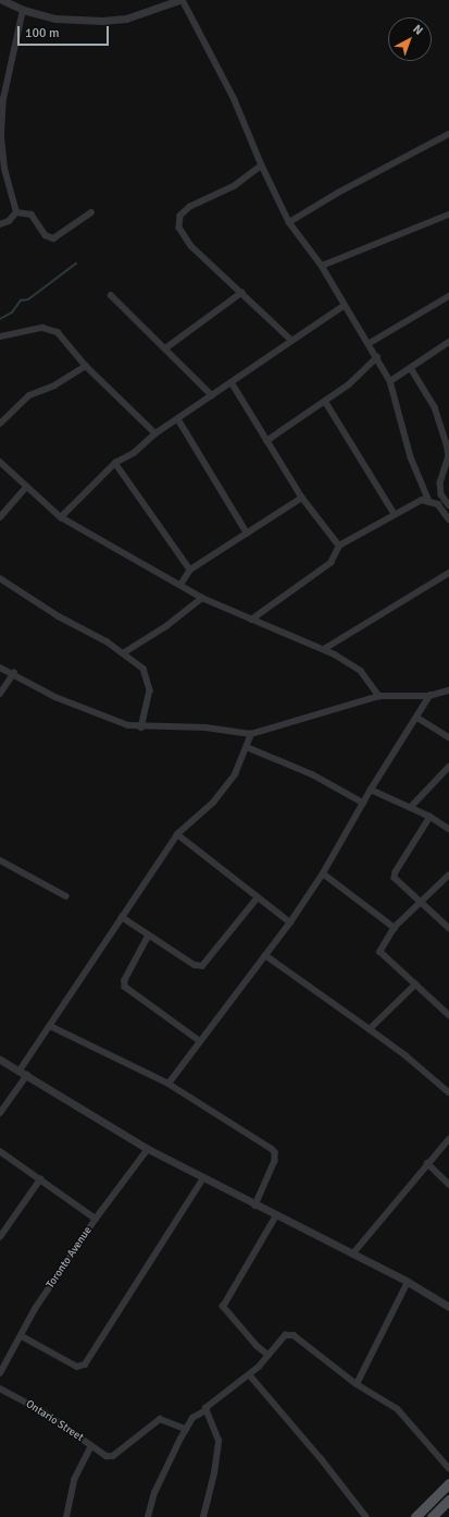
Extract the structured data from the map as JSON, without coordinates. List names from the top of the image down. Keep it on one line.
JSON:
{"streets":{"street":["Toronto Avenue","Ontario Street"]},"scale_bar":"100 m","north":"top right"}
